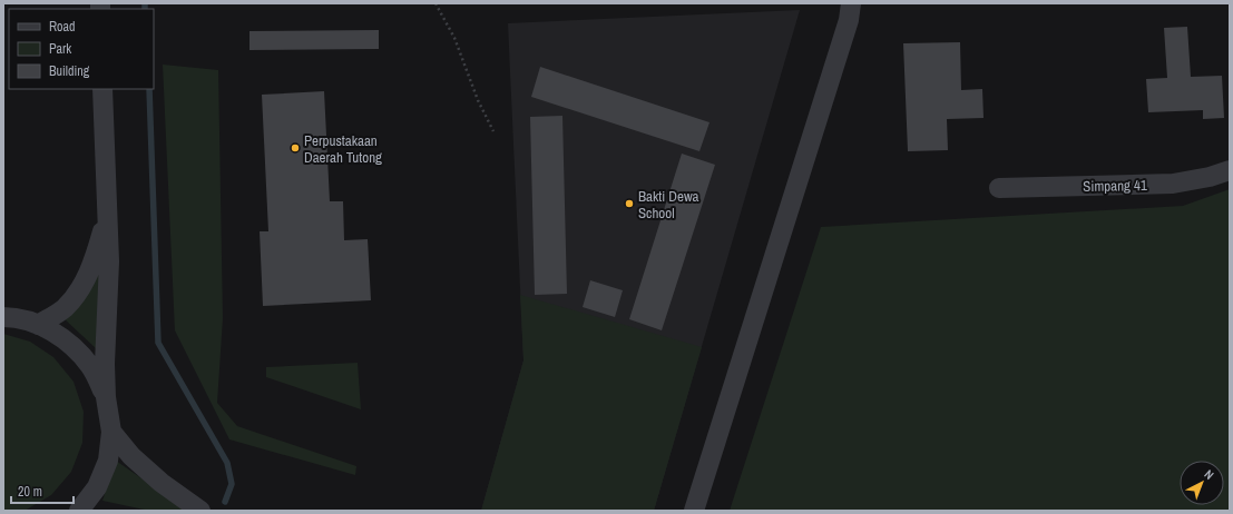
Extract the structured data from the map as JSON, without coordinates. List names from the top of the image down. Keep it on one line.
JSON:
{"streets":{"street":["Simpang 41"]},"places":["Perpustakaan Daerah Tutong","Bakti Dewa School"],"legend":["Road","Park","Building"],"scale_bar":"20 m","north":"top right"}
